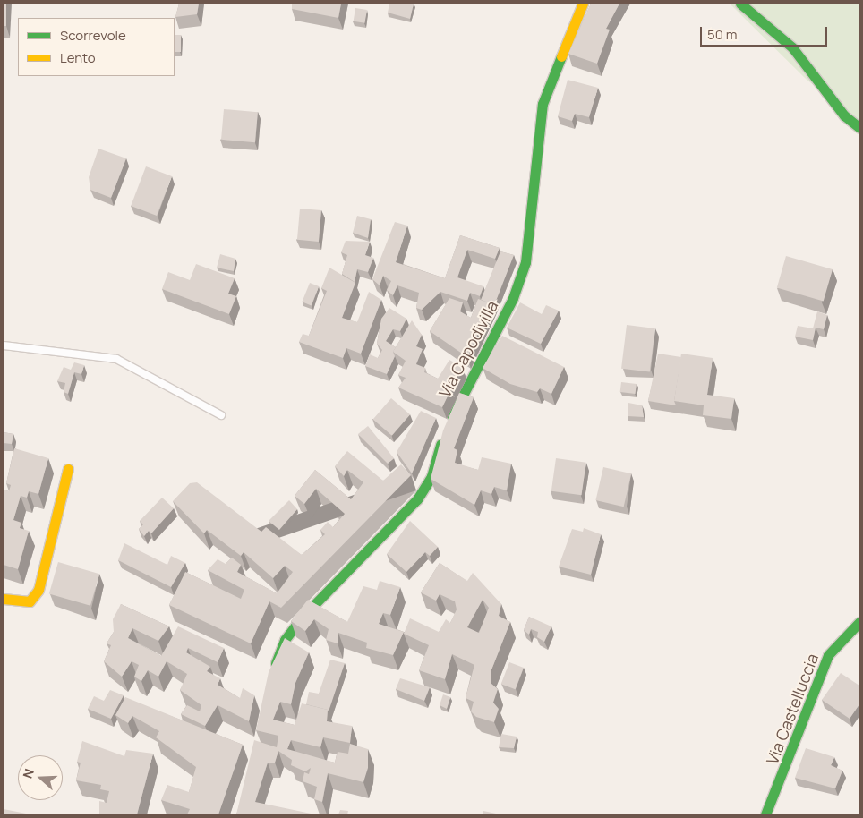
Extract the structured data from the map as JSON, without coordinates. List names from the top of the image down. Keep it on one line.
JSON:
{"streets":{"street":["Via Capodivilla","Via Castelluccia"]},"legend":["Scorrevole","Lento"],"scale_bar":"50 m","north":"left"}
